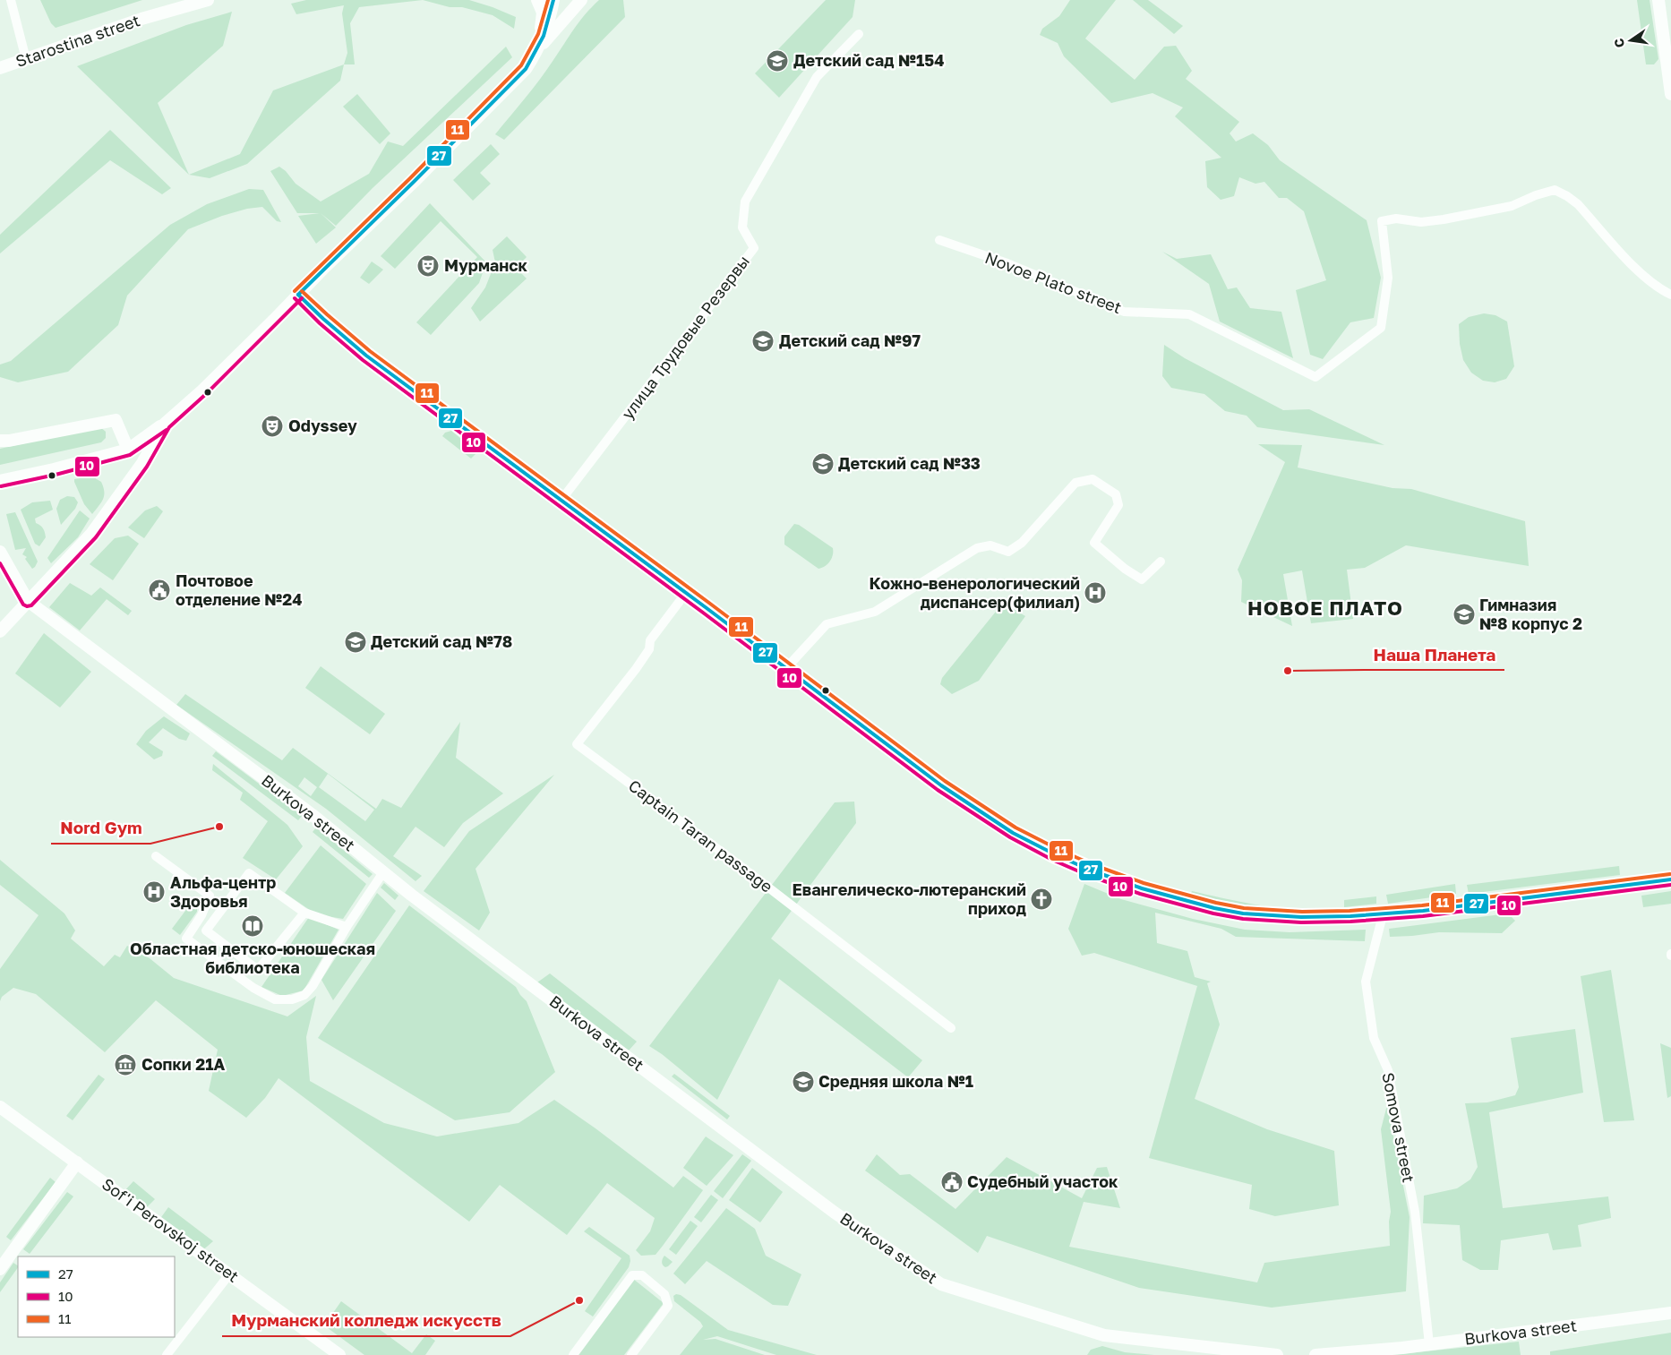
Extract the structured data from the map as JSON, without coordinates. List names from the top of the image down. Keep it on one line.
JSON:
{"streets":{"street":["Starostina street","улица Трудовые Резервы","Burkova street","Captain Taran passage","Somova street","Sof'i Perovskoj street"]},"crossings":[["Burkova street","Somova street"]],"districts":["НОВОЕ ПЛАТО"],"places":{"school or university":["Детский сад №154","Детский сад №97","Детский сад №33","Гимназия №8 корпус 2","Детский сад №78","Средняя школа №1"],"theatre":["Мурманск","Odyssey"],"public building":["Почтовое отделение №24","Судебный участок"],"hospital":["Кожно-венерологический диспансер(филиал)","Альфа-центр Здоровья"],"other":["Наша Планета","Nord Gym","Мурманский колледж искусств"],"church":["Евангелическо-лютеранский приход"],"library":["Областная детско-юношеская библиотека"],"museum":["Сопки 21А"]},"lines":["transit line 27","transit line 11","transit line 10"],"legend":["27","10","11"],"north":"left"}
